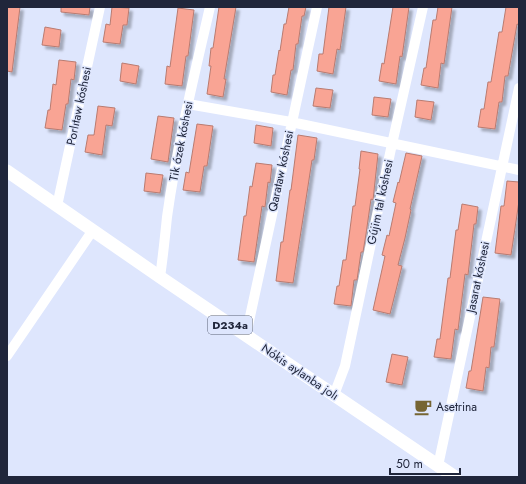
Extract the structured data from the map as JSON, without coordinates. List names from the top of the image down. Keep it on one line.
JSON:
{"streets":{"main road":["D234a","Nókis aylanba jolı"],"street":["Porlıtaw kóshesi","Tik ózek kóshesi","Qarataw kóshesi","Gújim tal kóshesi","Jasarat kóshesi"]},"crossings":[["Porlıtaw kóshesi","Nókis aylanba jolı"],["Tik ózek kóshesi","Nókis aylanba jolı"],["Qarataw kóshesi","Nókis aylanba jolı"],["Gújim tal kóshesi","Nókis aylanba jolı"],["Jasarat kóshesi","Nókis aylanba jolı"]],"places":{"cafe":["Asetrina"]},"scale_bar":"50 m"}
